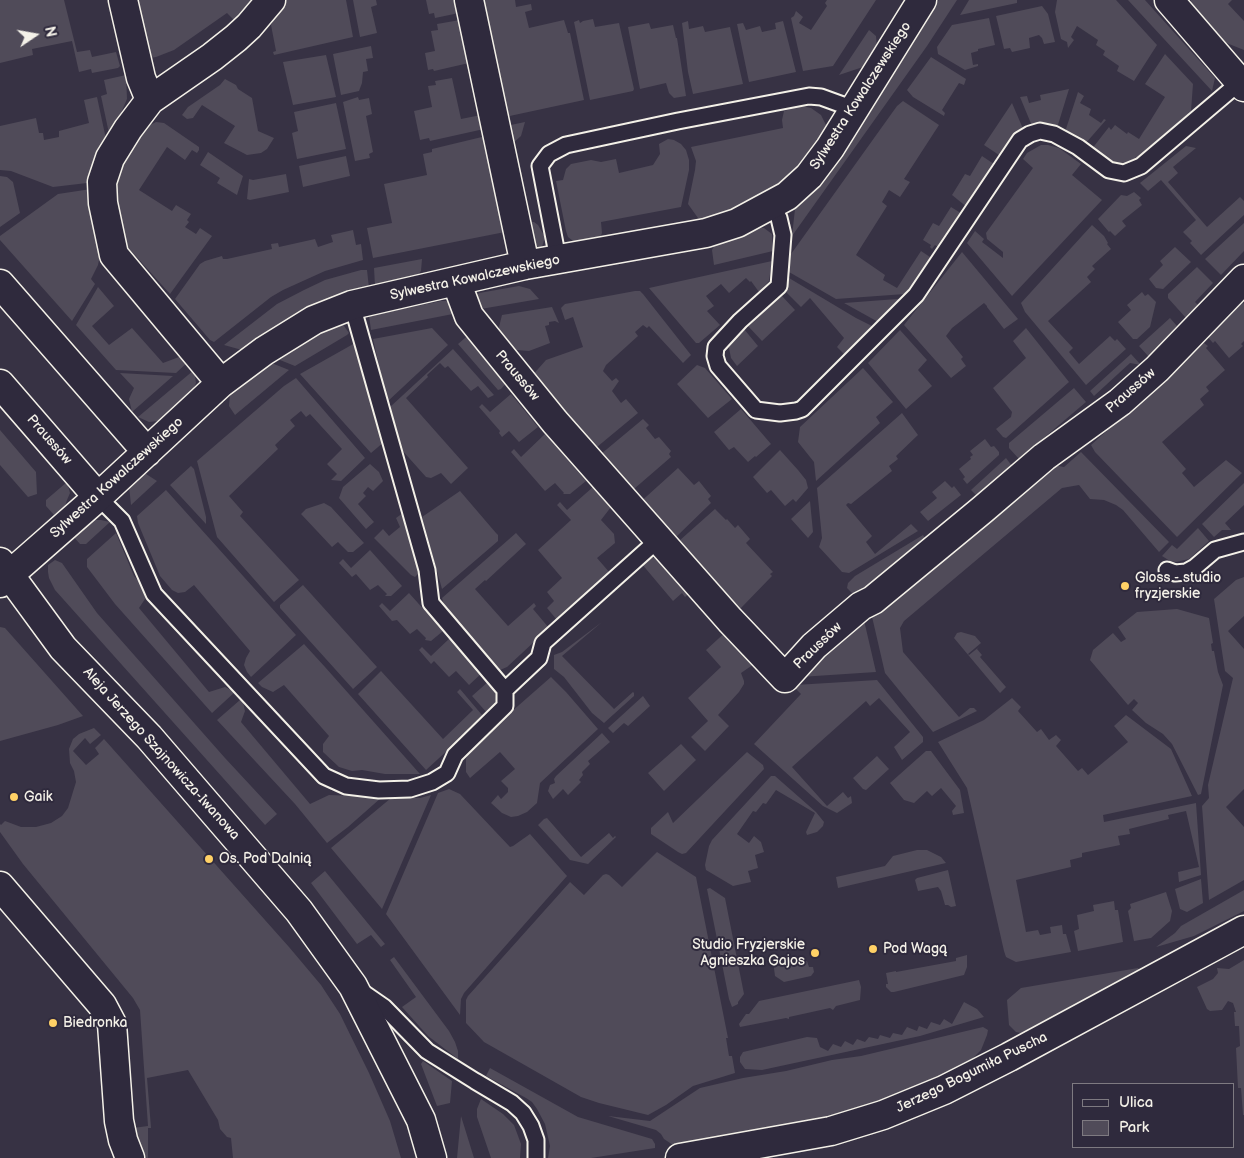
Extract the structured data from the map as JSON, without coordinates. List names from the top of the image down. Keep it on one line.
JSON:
{"streets":{"street":["Sylwestra Kowalczewskiego","Praussów","Aleja Jerzego Szajnowicza-Iwanowa","Jerzego Bogumiła Puscha"]},"crossings":[["Sylwestra Kowalczewskiego","Praussów"],["Sylwestra Kowalczewskiego","Aleja Jerzego Szajnowicza-Iwanowa"]],"places":["Gloss - studio fryzjerskie","Gaik","Os. Pod Dalnią","Pod Wagą","Studio Fryzjerskie Agnieszka Gajos","Biedronka"],"legend":["Ulica","Park"],"north":"right"}
